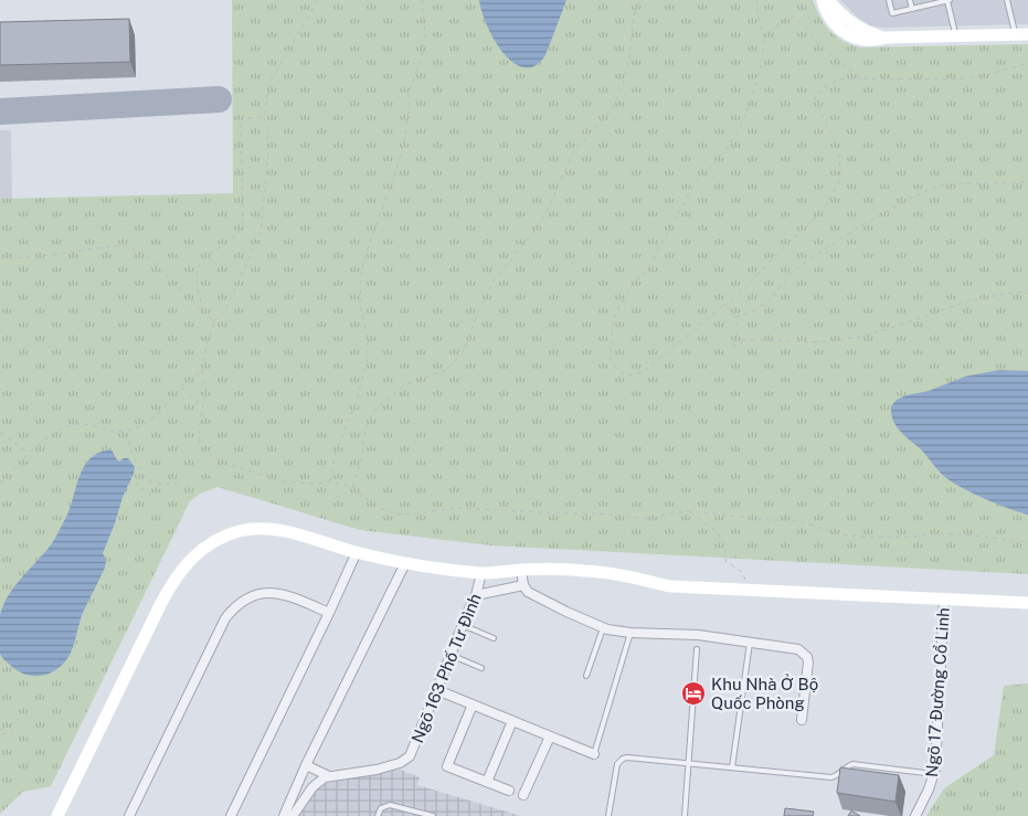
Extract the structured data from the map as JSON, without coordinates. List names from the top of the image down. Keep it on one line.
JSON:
{"streets":{"street":["Ngõ 163 Phố Tư Đình","Ngõ 17 Đường Cổ Linh"]},"places":{"hotel":["Khu Nhà Ở Bộ Quốc Phòng"]}}
